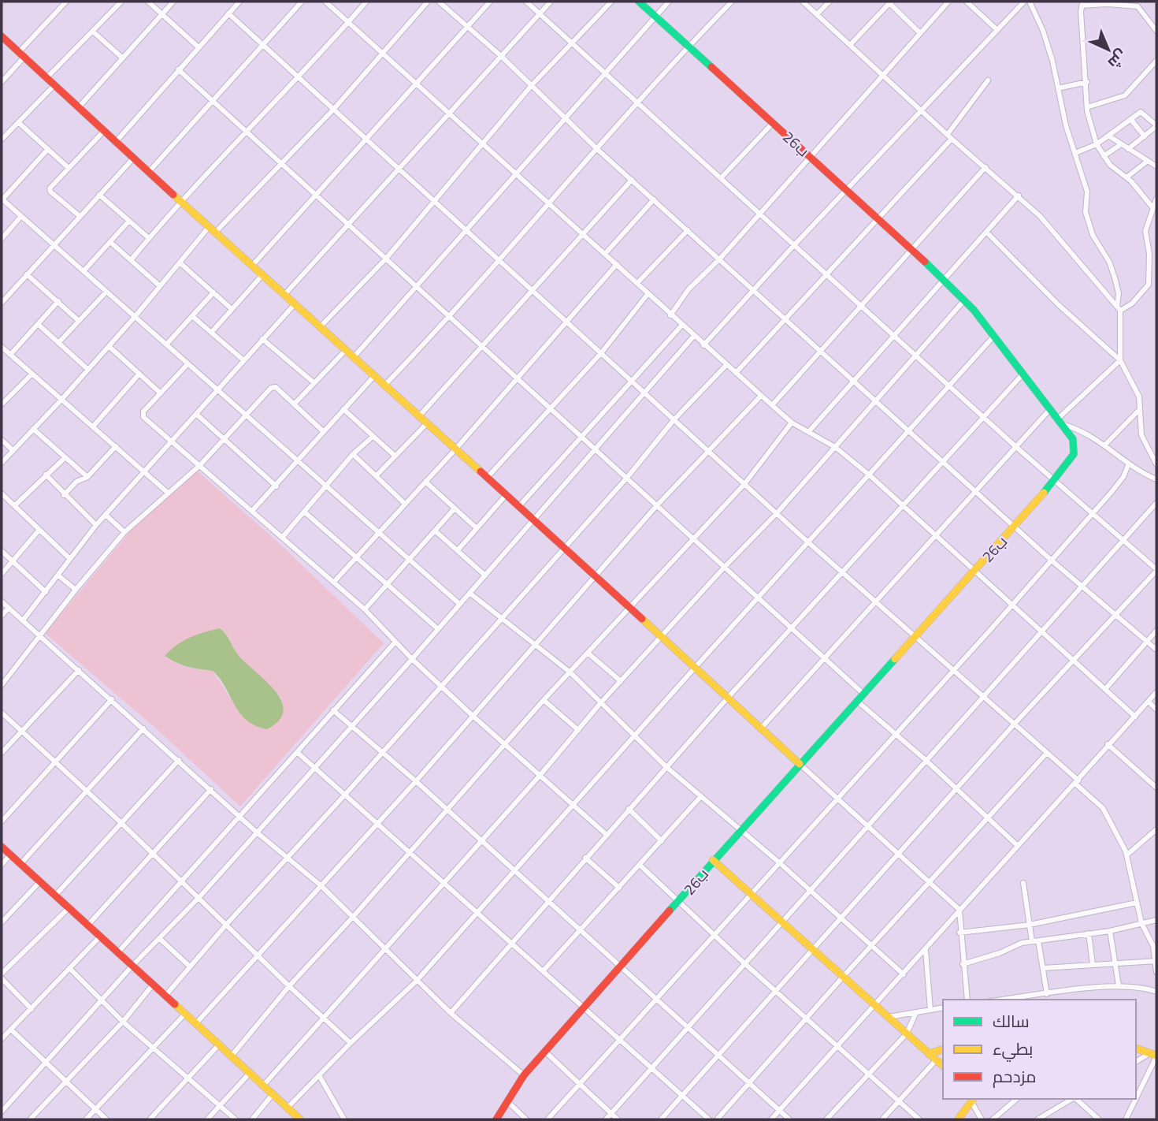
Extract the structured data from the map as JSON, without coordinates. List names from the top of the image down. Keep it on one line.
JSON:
{"streets":{"main road":["26ب"]},"legend":["سالك","بطيء","مزدحم"],"north":"bottom right"}
